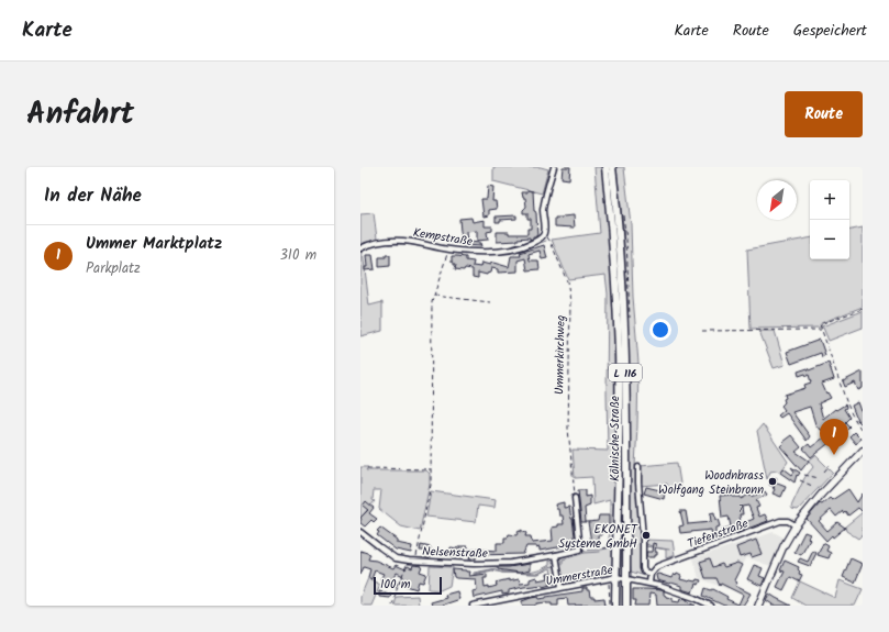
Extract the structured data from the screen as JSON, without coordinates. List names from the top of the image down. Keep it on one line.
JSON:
{"streets":{"main road":["L 116","Kölnische Straße"],"street":["Kempstraße","Tiefenstraße","Nelsenstraße","Ummerstraße"],"path":["Ummerkirchweg"]},"crossings":[["Kempstraße","Ummerkirchweg"],["Ummerkirchweg","Nelsenstraße"],["Kölnische Straße","Ummerstraße"]],"places":["Woodnbrass Wolfgang Steinbronn","EKONET Systeme GmbH"],"house_numbers":["7"],"scale_bar":"100 m","north":"bottom left","page":{"header":"Karte","nav":["Karte","Route","Gespeichert"],"title":"Anfahrt","buttons":"Route","heading":"In der Nähe","map_buttons":["+","−"],"list":[{"mark":"1","name":"Ummer Marktplatz","note":"Parkplatz","value":"310 m"}],"pins":"1","scale":"100 m"}}
